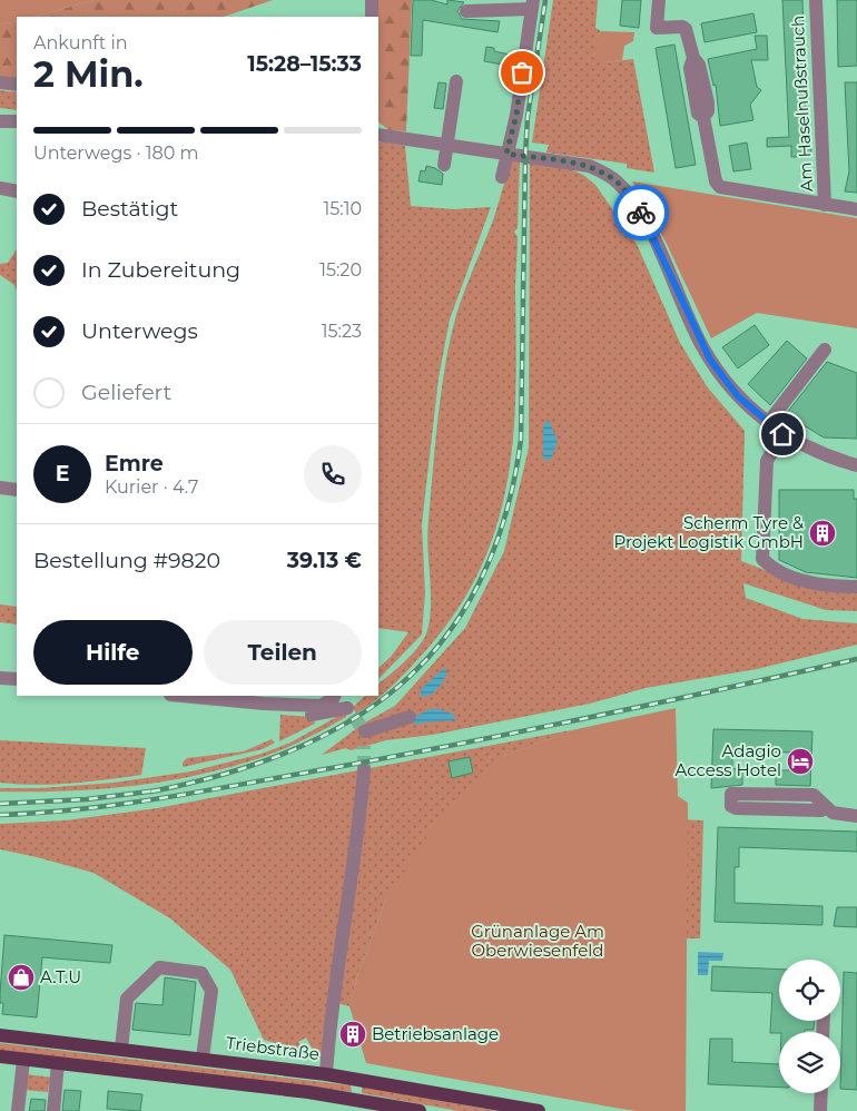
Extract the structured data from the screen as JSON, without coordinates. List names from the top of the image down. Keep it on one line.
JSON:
{"streets":{"main road":["Triebstraße"],"street":["Am Haselnußstrauch"]},"parks":["Grünanlage Am Oberwiesenfeld"],"places":{"building":["Scherm Tyre & Projekt Logistik GmbH","Betriebsanlage"],"hotel":["Adagio Access Hotel"],"shop":["A.T.U"]},"page":{"heading":["2 Min.","Ankunft in","15:28–15:33"],"panel":["Emre","Kurier · 4.7","Bestellung #9820","39.13 €"],"bar":"Unterwegs · 180 m","list":[["Bestätigt","15:10"],["In Zubereitung","15:20"],["Unterwegs","15:23"],"Geliefert"],"round":"E","buttons":["Hilfe","Teilen"]}}
